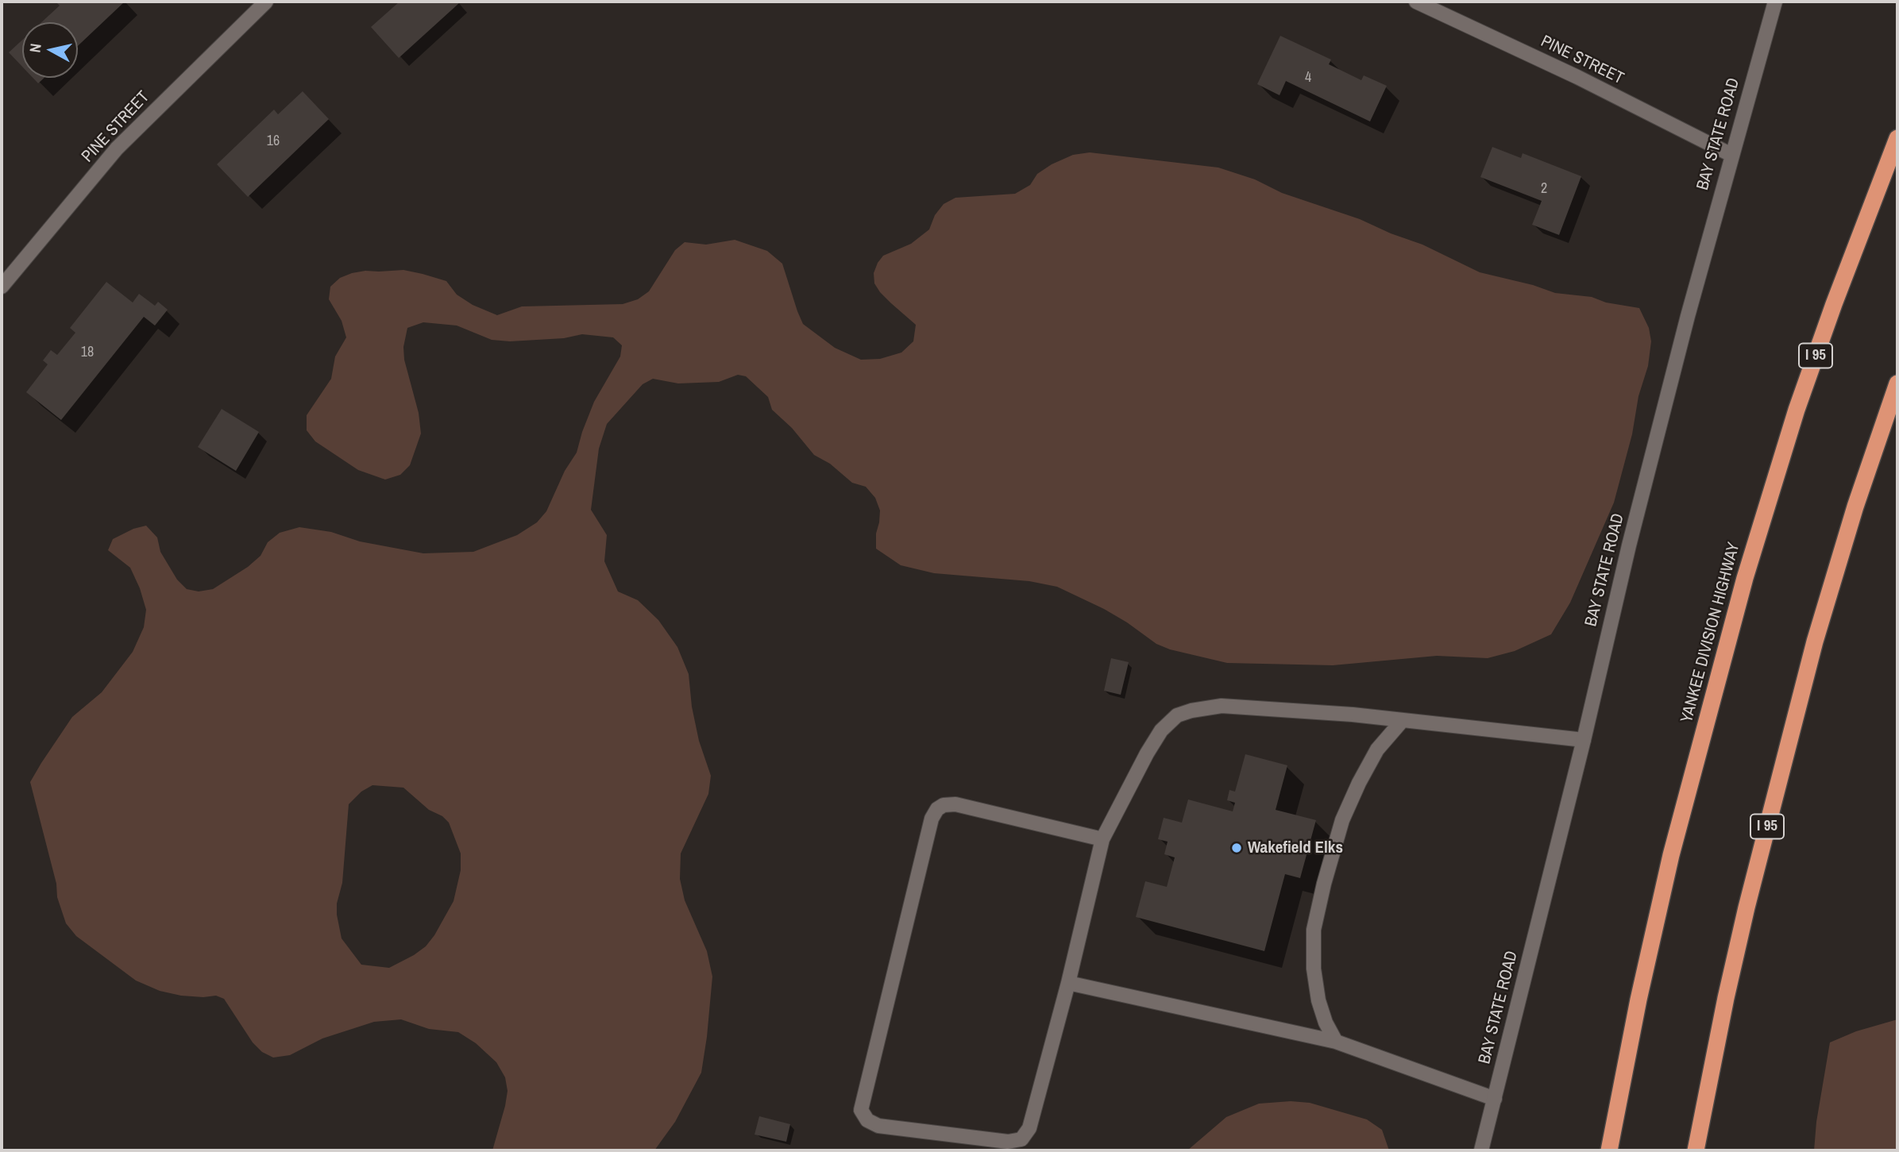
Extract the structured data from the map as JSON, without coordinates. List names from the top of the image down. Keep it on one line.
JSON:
{"streets":{"highway":["I 95","YANKEE DIVISION HIGHWAY"],"street":["PINE STREET","BAY STATE ROAD"]},"crossings":[["PINE STREET","BAY STATE ROAD"]],"places":["Wakefield Elks"],"house_numbers":["4","16","2","18"],"north":"left"}
